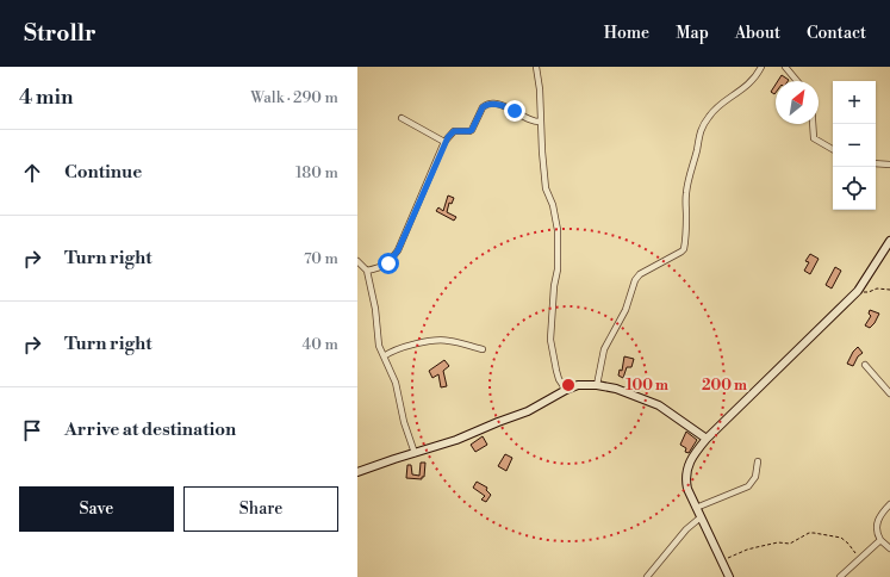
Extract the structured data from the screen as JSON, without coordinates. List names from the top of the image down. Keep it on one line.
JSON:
{"north":"top right","page":{"header":"Strollr","nav":["Home","Map","About","Contact"],"heading":["4 min","Walk · 290 m"],"map_buttons":["+","−"],"list":[["Continue","180 m"],["Turn right","70 m"],["Turn right","40 m"],"Arrive at destination"],"buttons":["Save","Share"]},"rings":["100 m","200 m"]}
